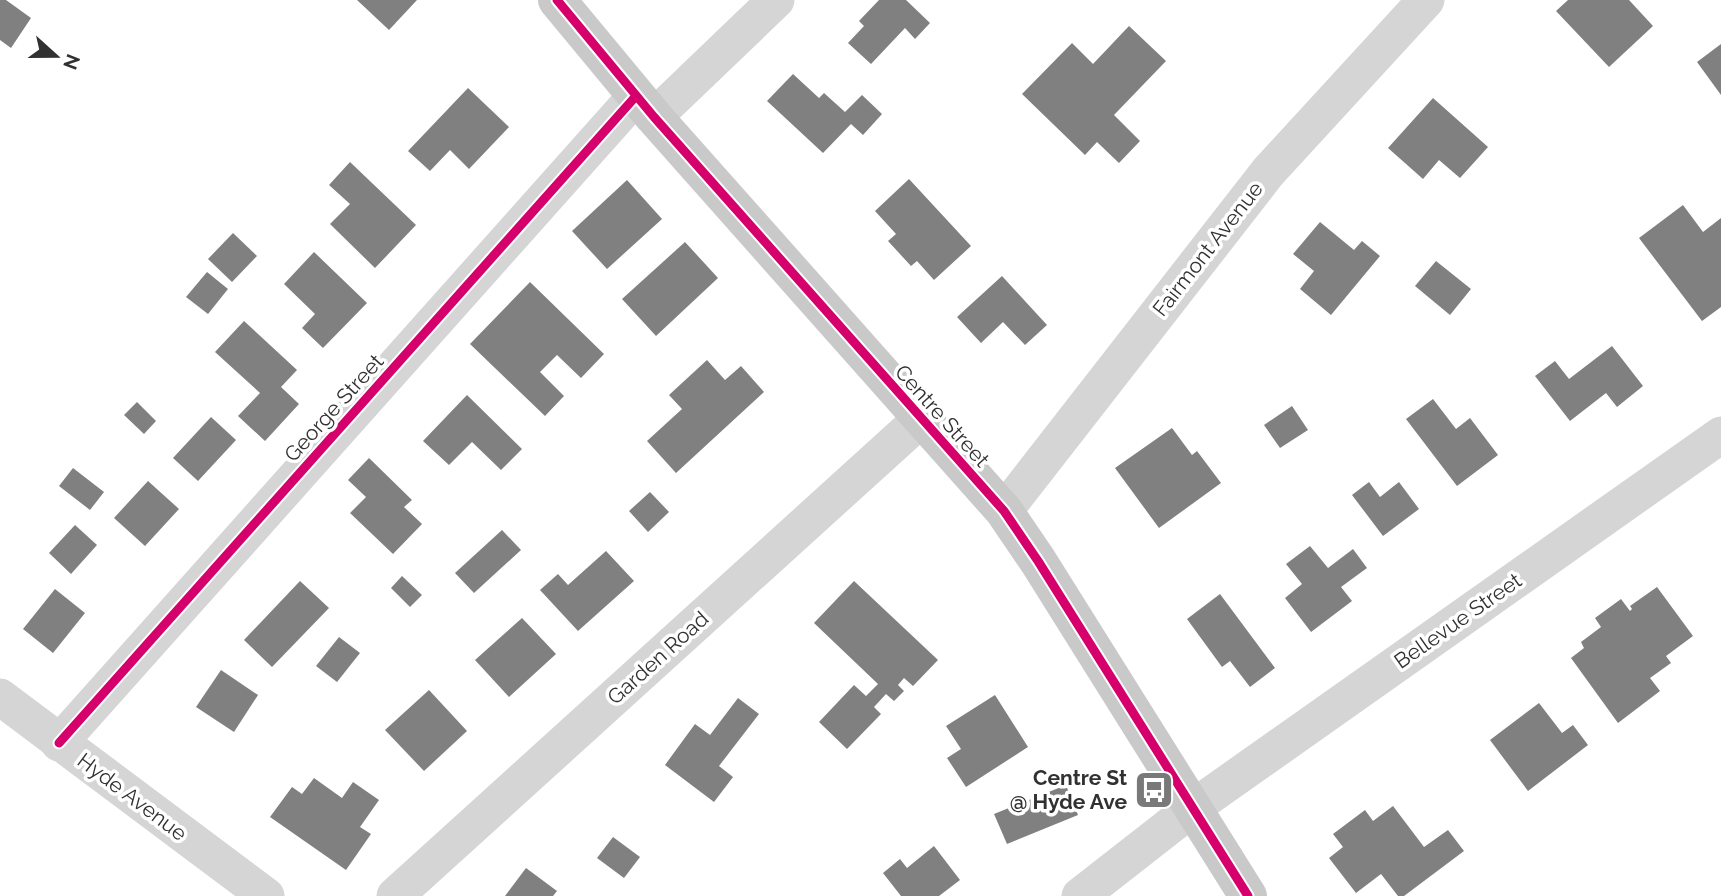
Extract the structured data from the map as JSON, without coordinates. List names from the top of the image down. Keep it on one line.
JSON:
{"streets":{"main road":["Centre Street"],"street":["Fairmont Avenue","George Street","Bellevue Street","Garden Road","Hyde Avenue"]},"crossings":[["Fairmont Avenue","Centre Street"],["George Street","Centre Street"],["George Street","Hyde Avenue"],["Centre Street","Bellevue Street"],["Centre Street","Garden Road"]],"places":{"bus stop":["Centre St @ Hyde Ave"]},"north":"right"}
